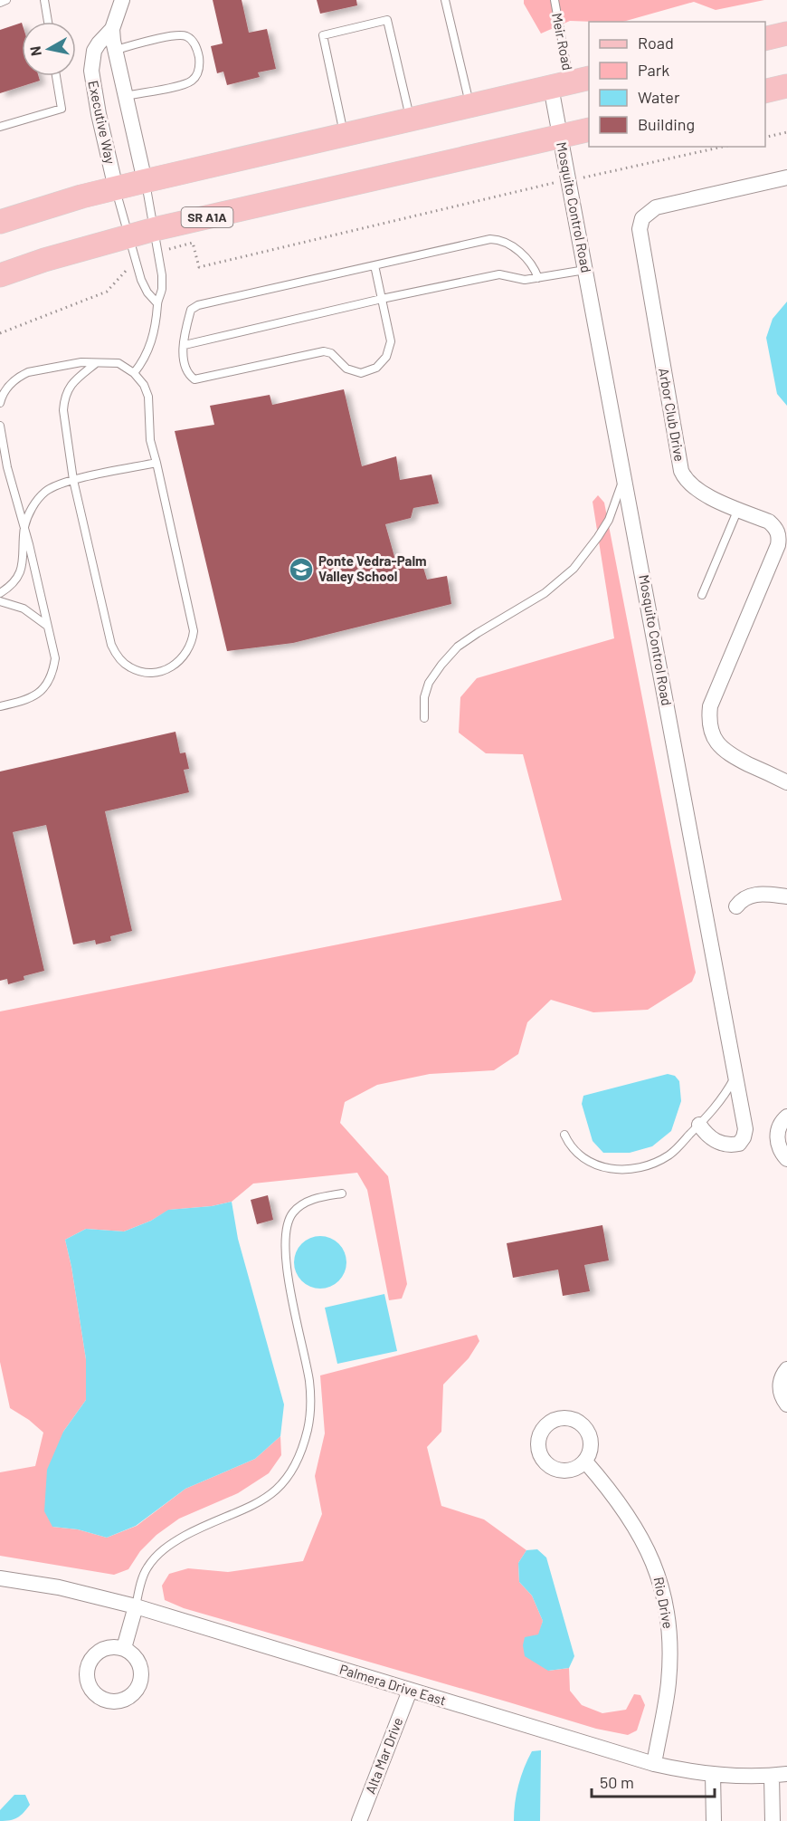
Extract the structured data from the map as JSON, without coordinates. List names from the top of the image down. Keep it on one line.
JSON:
{"streets":{"main road":["SR A1A"],"street":["Executive Way","Mosquito Control Road","Arbor Club Drive","Rio Drive","Palmera Drive East","Alta Mar Drive"],"lane":["Meir Road"]},"crossings":[["Meir Road","Mosquito Control Road"],["Mosquito Control Road","SR A1A"],["Rio Drive","Palmera Drive East"],["Palmera Drive East","Alta Mar Drive"]],"places":{"school or university":["Ponte Vedra-Palm Valley School"]},"legend":["Road","Park","Water","Building"],"scale_bar":"50 m","north":"left"}
